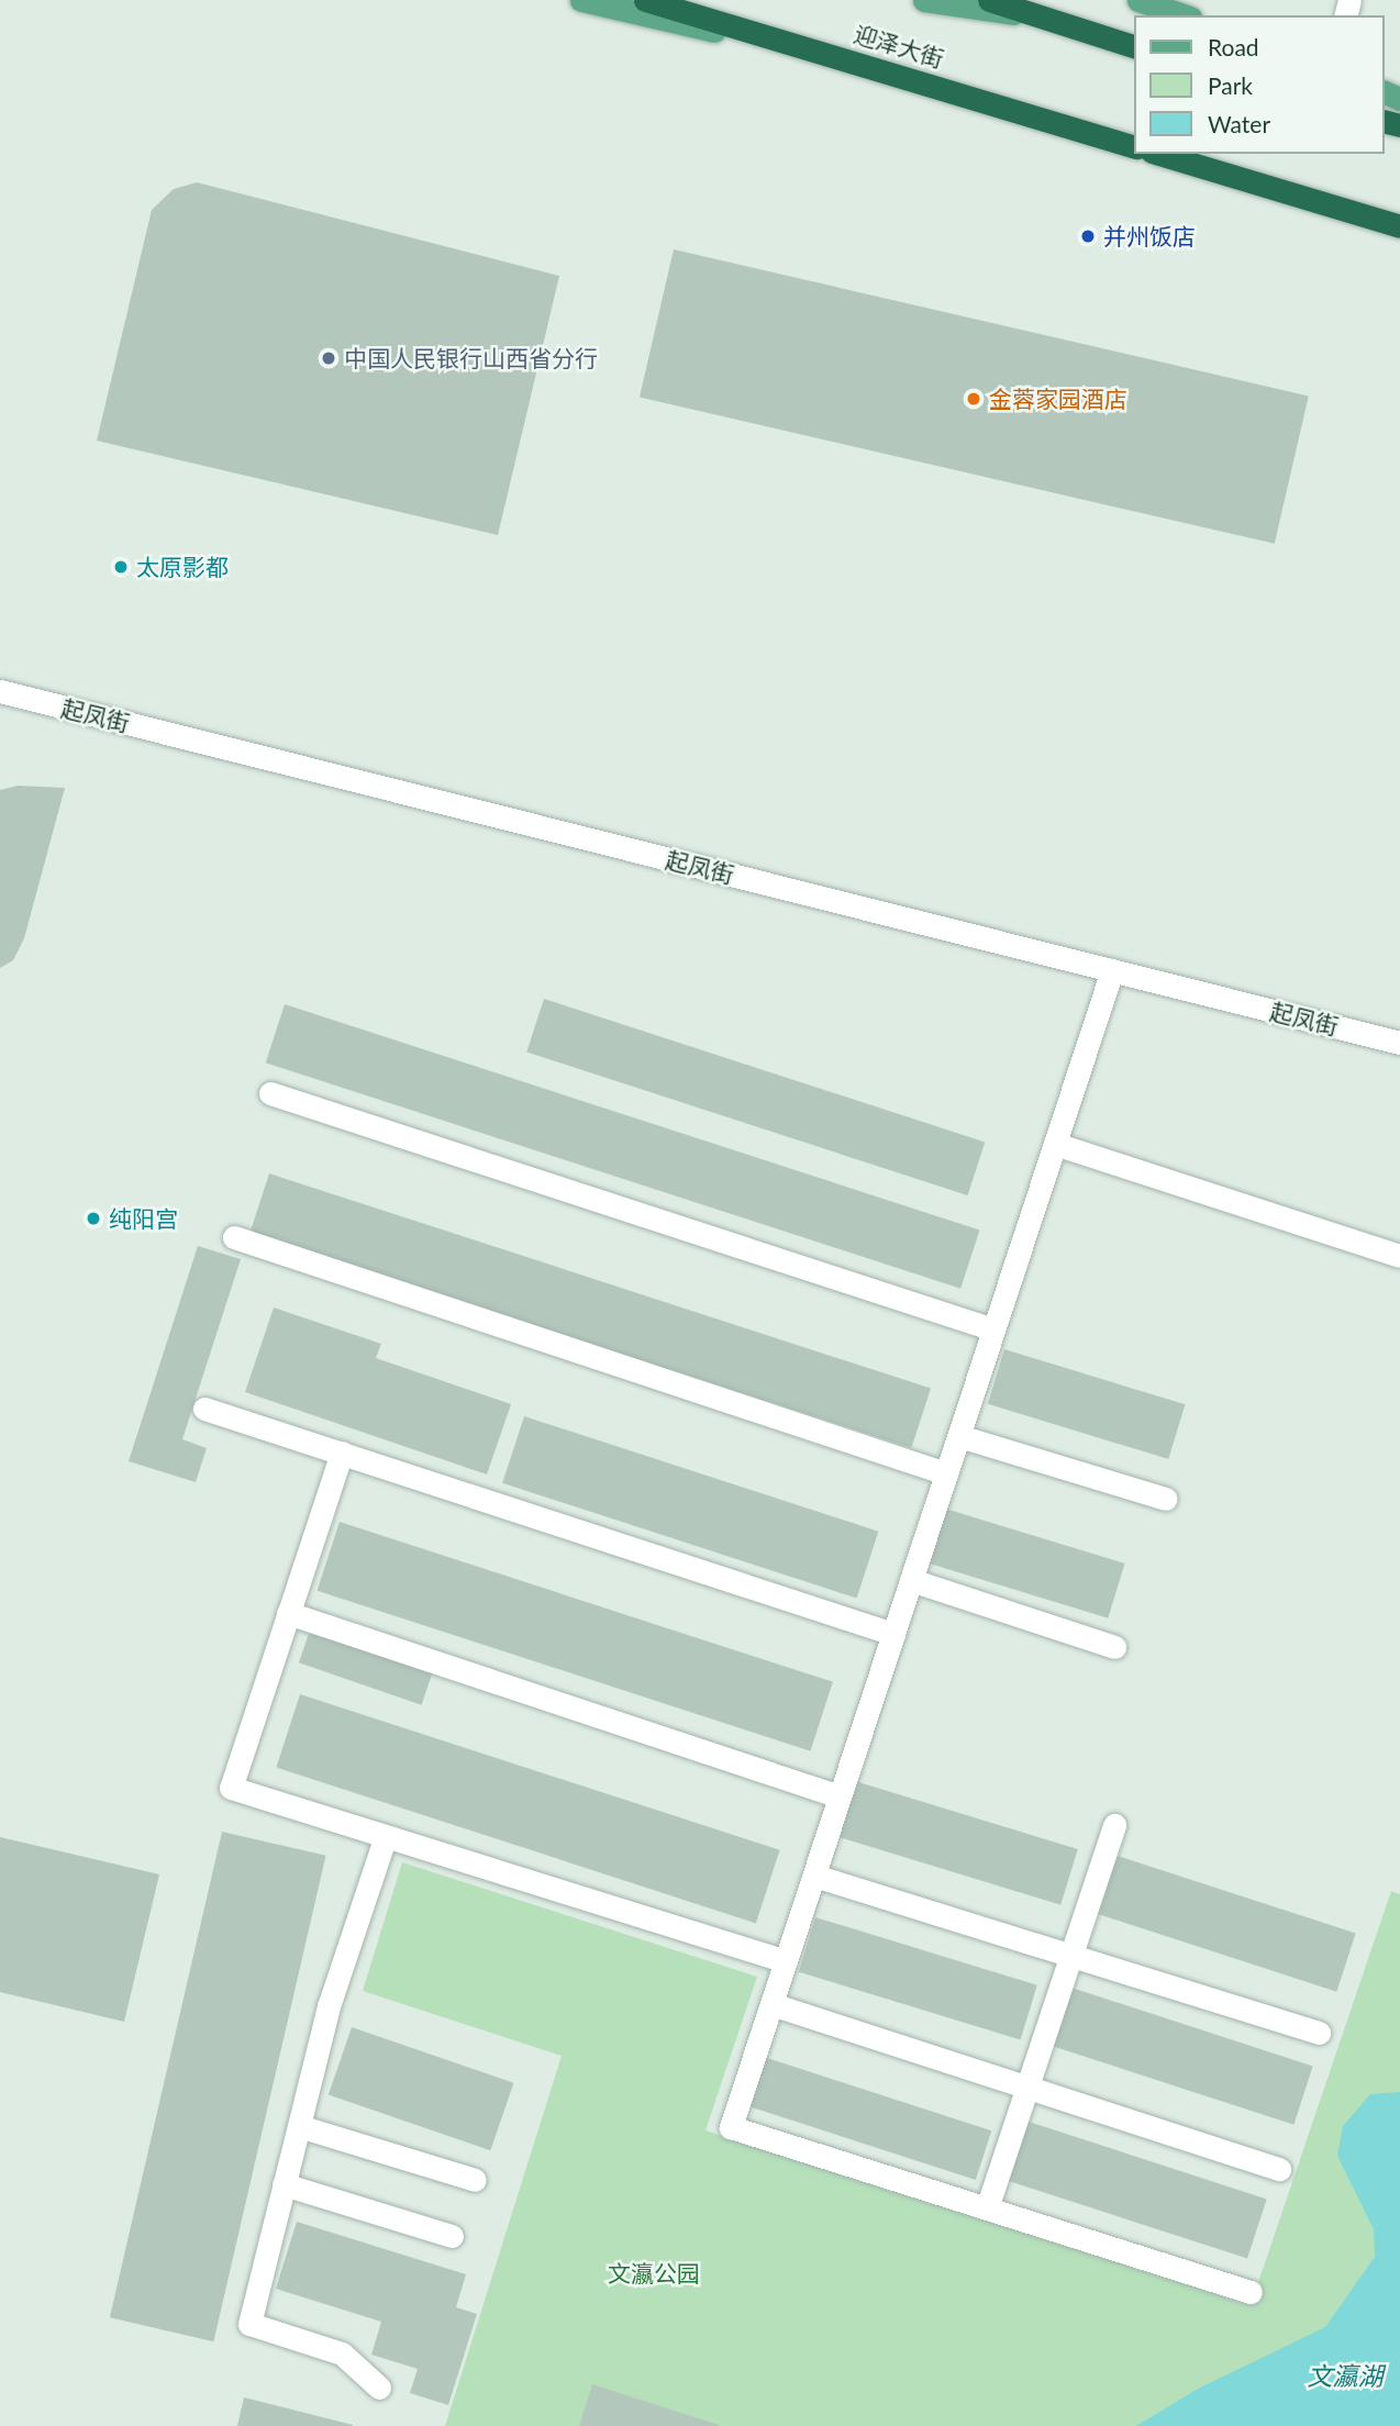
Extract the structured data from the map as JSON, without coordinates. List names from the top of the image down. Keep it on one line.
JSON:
{"streets":{"highway":["迎泽大街"],"street":["起凤街"]},"water":["文瀛湖"],"parks":["文瀛公园"],"places":["并州饭店","中国人民银行山西省分行","金蓉家园酒店","太原影都","纯阳宫"],"legend":["Road","Park","Water"]}
